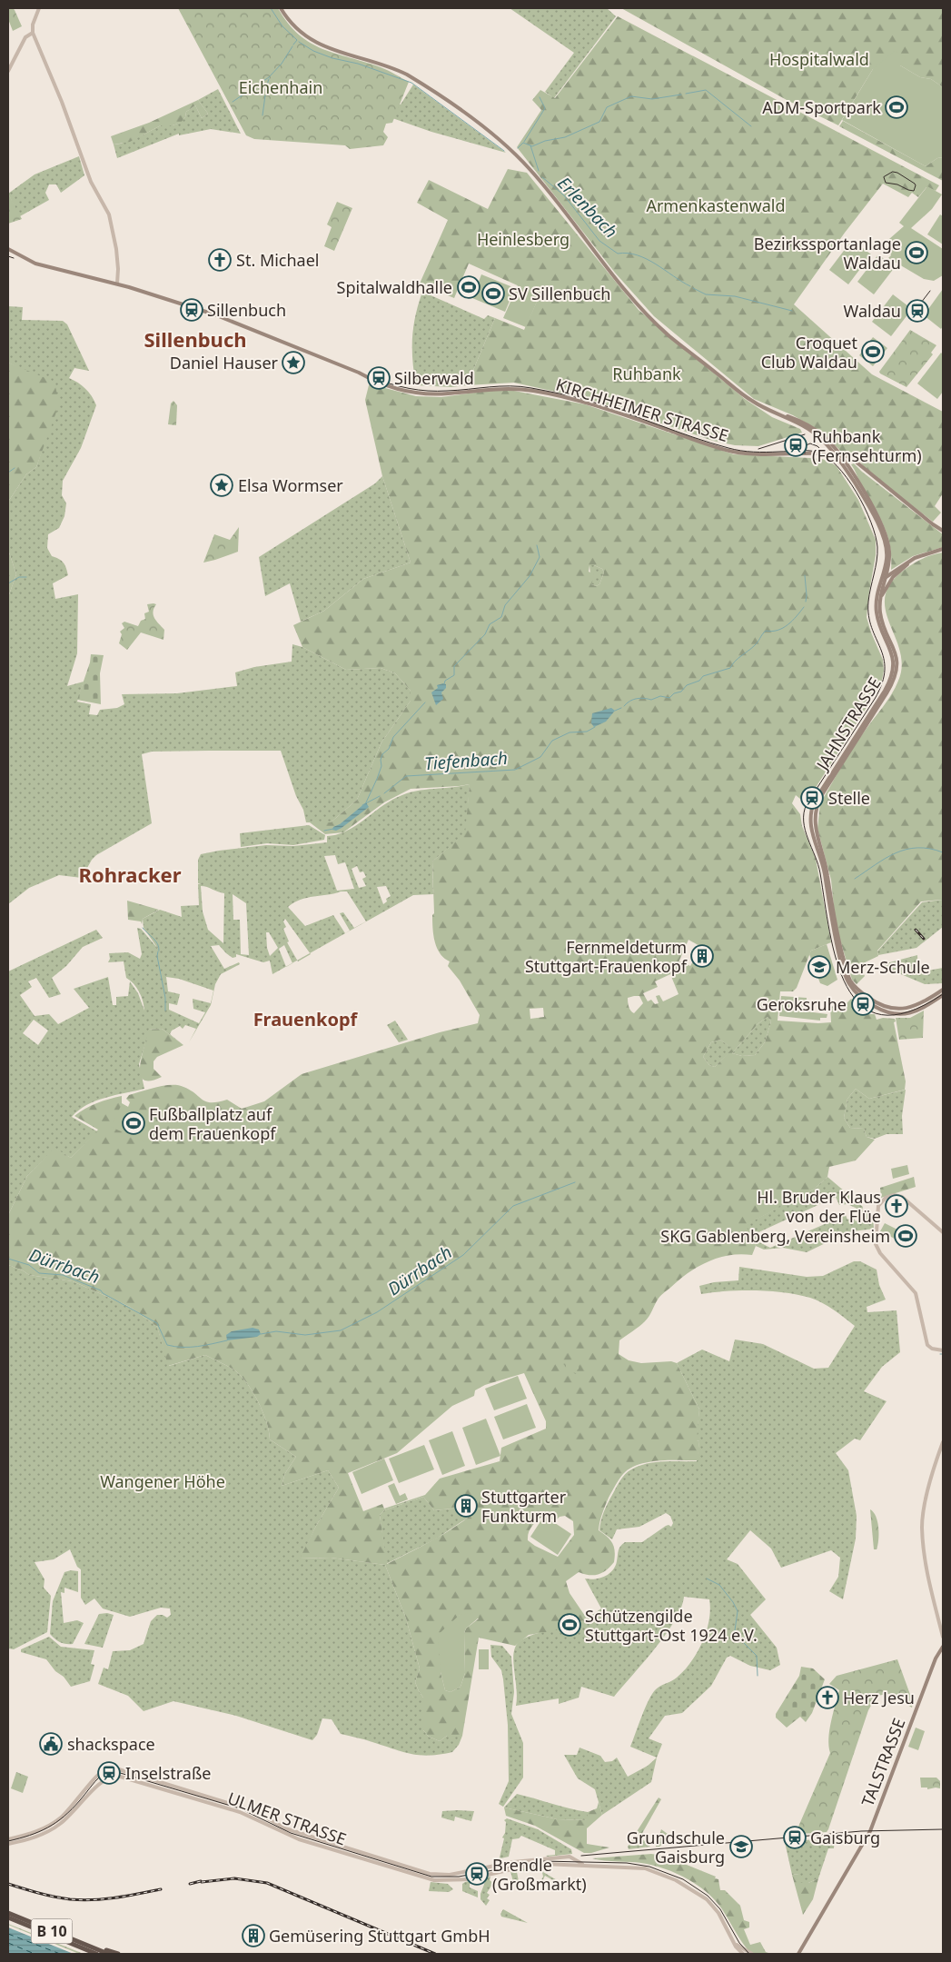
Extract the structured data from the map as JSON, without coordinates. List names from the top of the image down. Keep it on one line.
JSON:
{"streets":{"highway":["B 10"],"main road":["KIRCHHEIMER STRASSE","JAHNSTRASSE","TALSTRASSE"],"street":["ULMER STRASSE"]},"crossings":[["KIRCHHEIMER STRASSE","JAHNSTRASSE"]],"districts":["Sillenbuch","Rohracker","Frauenkopf"],"water":["Erlenbach","Tiefenbach","Dürrbach"],"parks":["Hospitalwald","Eichenhain","Armenkastenwald","Heinlesberg","Ruhbank","Wangener Höhe"],"places":{"sports":["ADM-Sportpark","Bezirkssportanlage Waldau","Spitalwaldhalle","SV Sillenbuch","Croquet Club Waldau","Fußballplatz auf dem Frauenkopf","SKG Gablenberg, Vereinsheim","Schützengilde Stuttgart-Ost 1924 e.V."],"church":["St. Michael","Hl. Bruder Klaus von der Flüe","Herz Jesu"],"station":["Sillenbuch","Waldau","Silberwald","Ruhbank (Fernsehturm)","Stelle","Geroksruhe","Inselstraße","Gaisburg","Brendle (Großmarkt)"],"place":["Daniel Hauser","Elsa Wormser"],"building":["Fernmeldeturm Stuttgart-Frauenkopf","Stuttgarter Funkturm","Gemüsering Stuttgart GmbH"],"school or university":["Merz-Schule","Grundschule Gaisburg"],"public building":["shackspace"]}}
